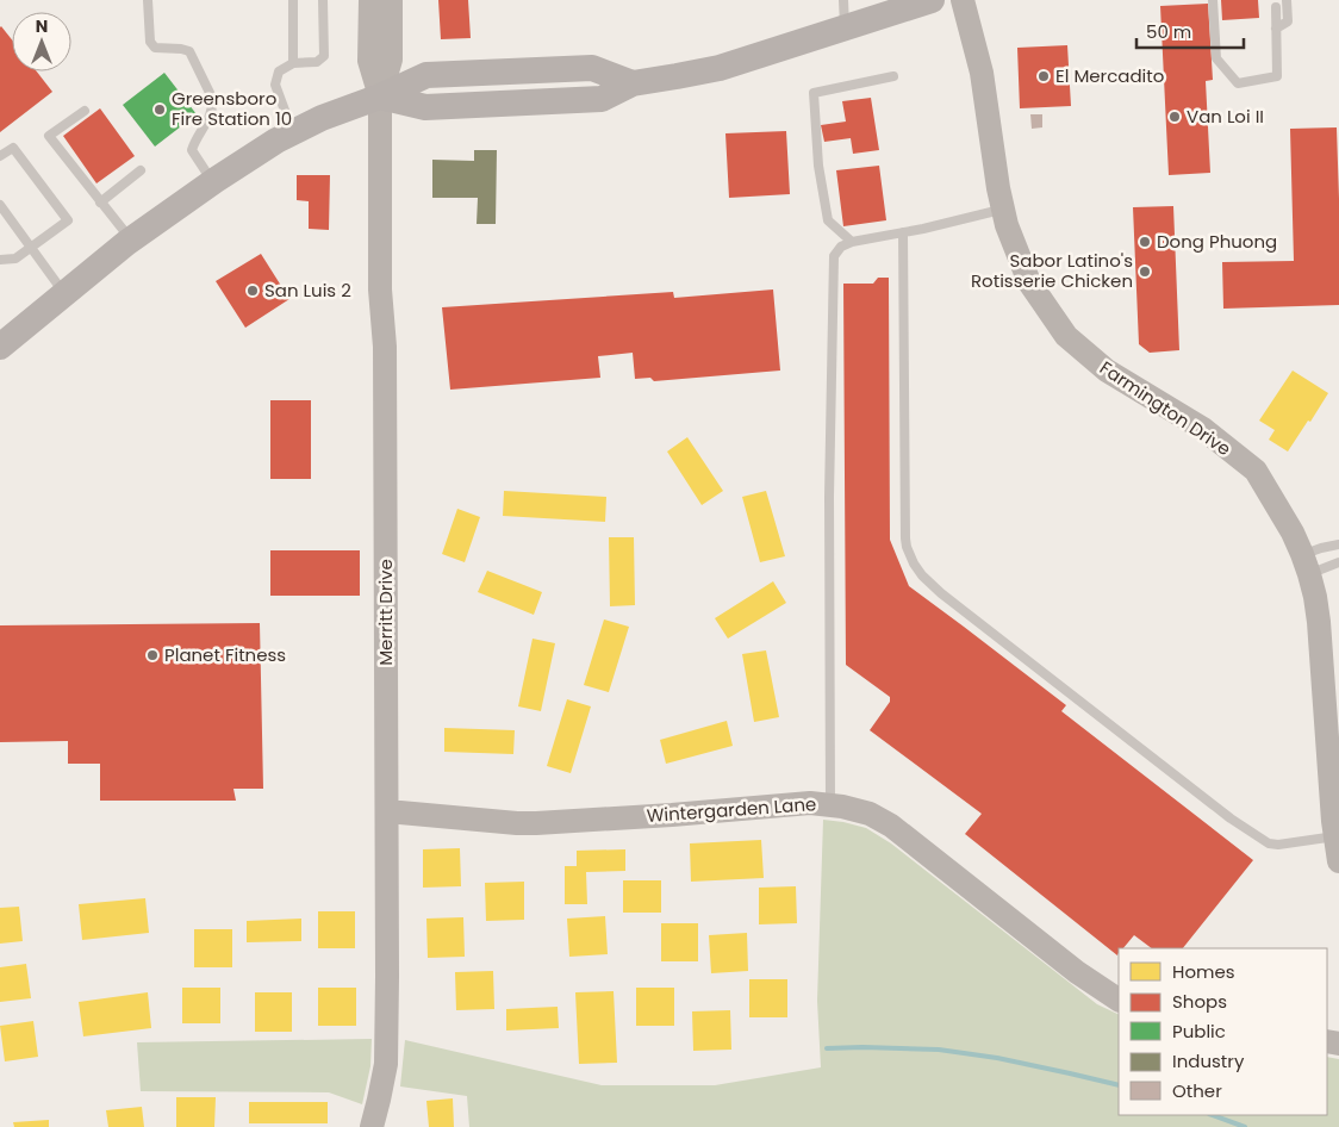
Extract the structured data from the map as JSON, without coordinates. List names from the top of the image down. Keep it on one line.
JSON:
{"streets":{"street":["Farmington Drive","Merritt Drive","Wintergarden Lane"]},"crossings":[["Merritt Drive","Wintergarden Lane"]],"places":["El Mercadito","Greensboro Fire Station 10","Van Loi II","Dong Phuong","Sabor Latino's Rotisserie Chicken","San Luis 2","Planet Fitness"],"legend":["Homes","Shops","Public","Industry","Other"],"scale_bar":"50 m","north":"top"}
